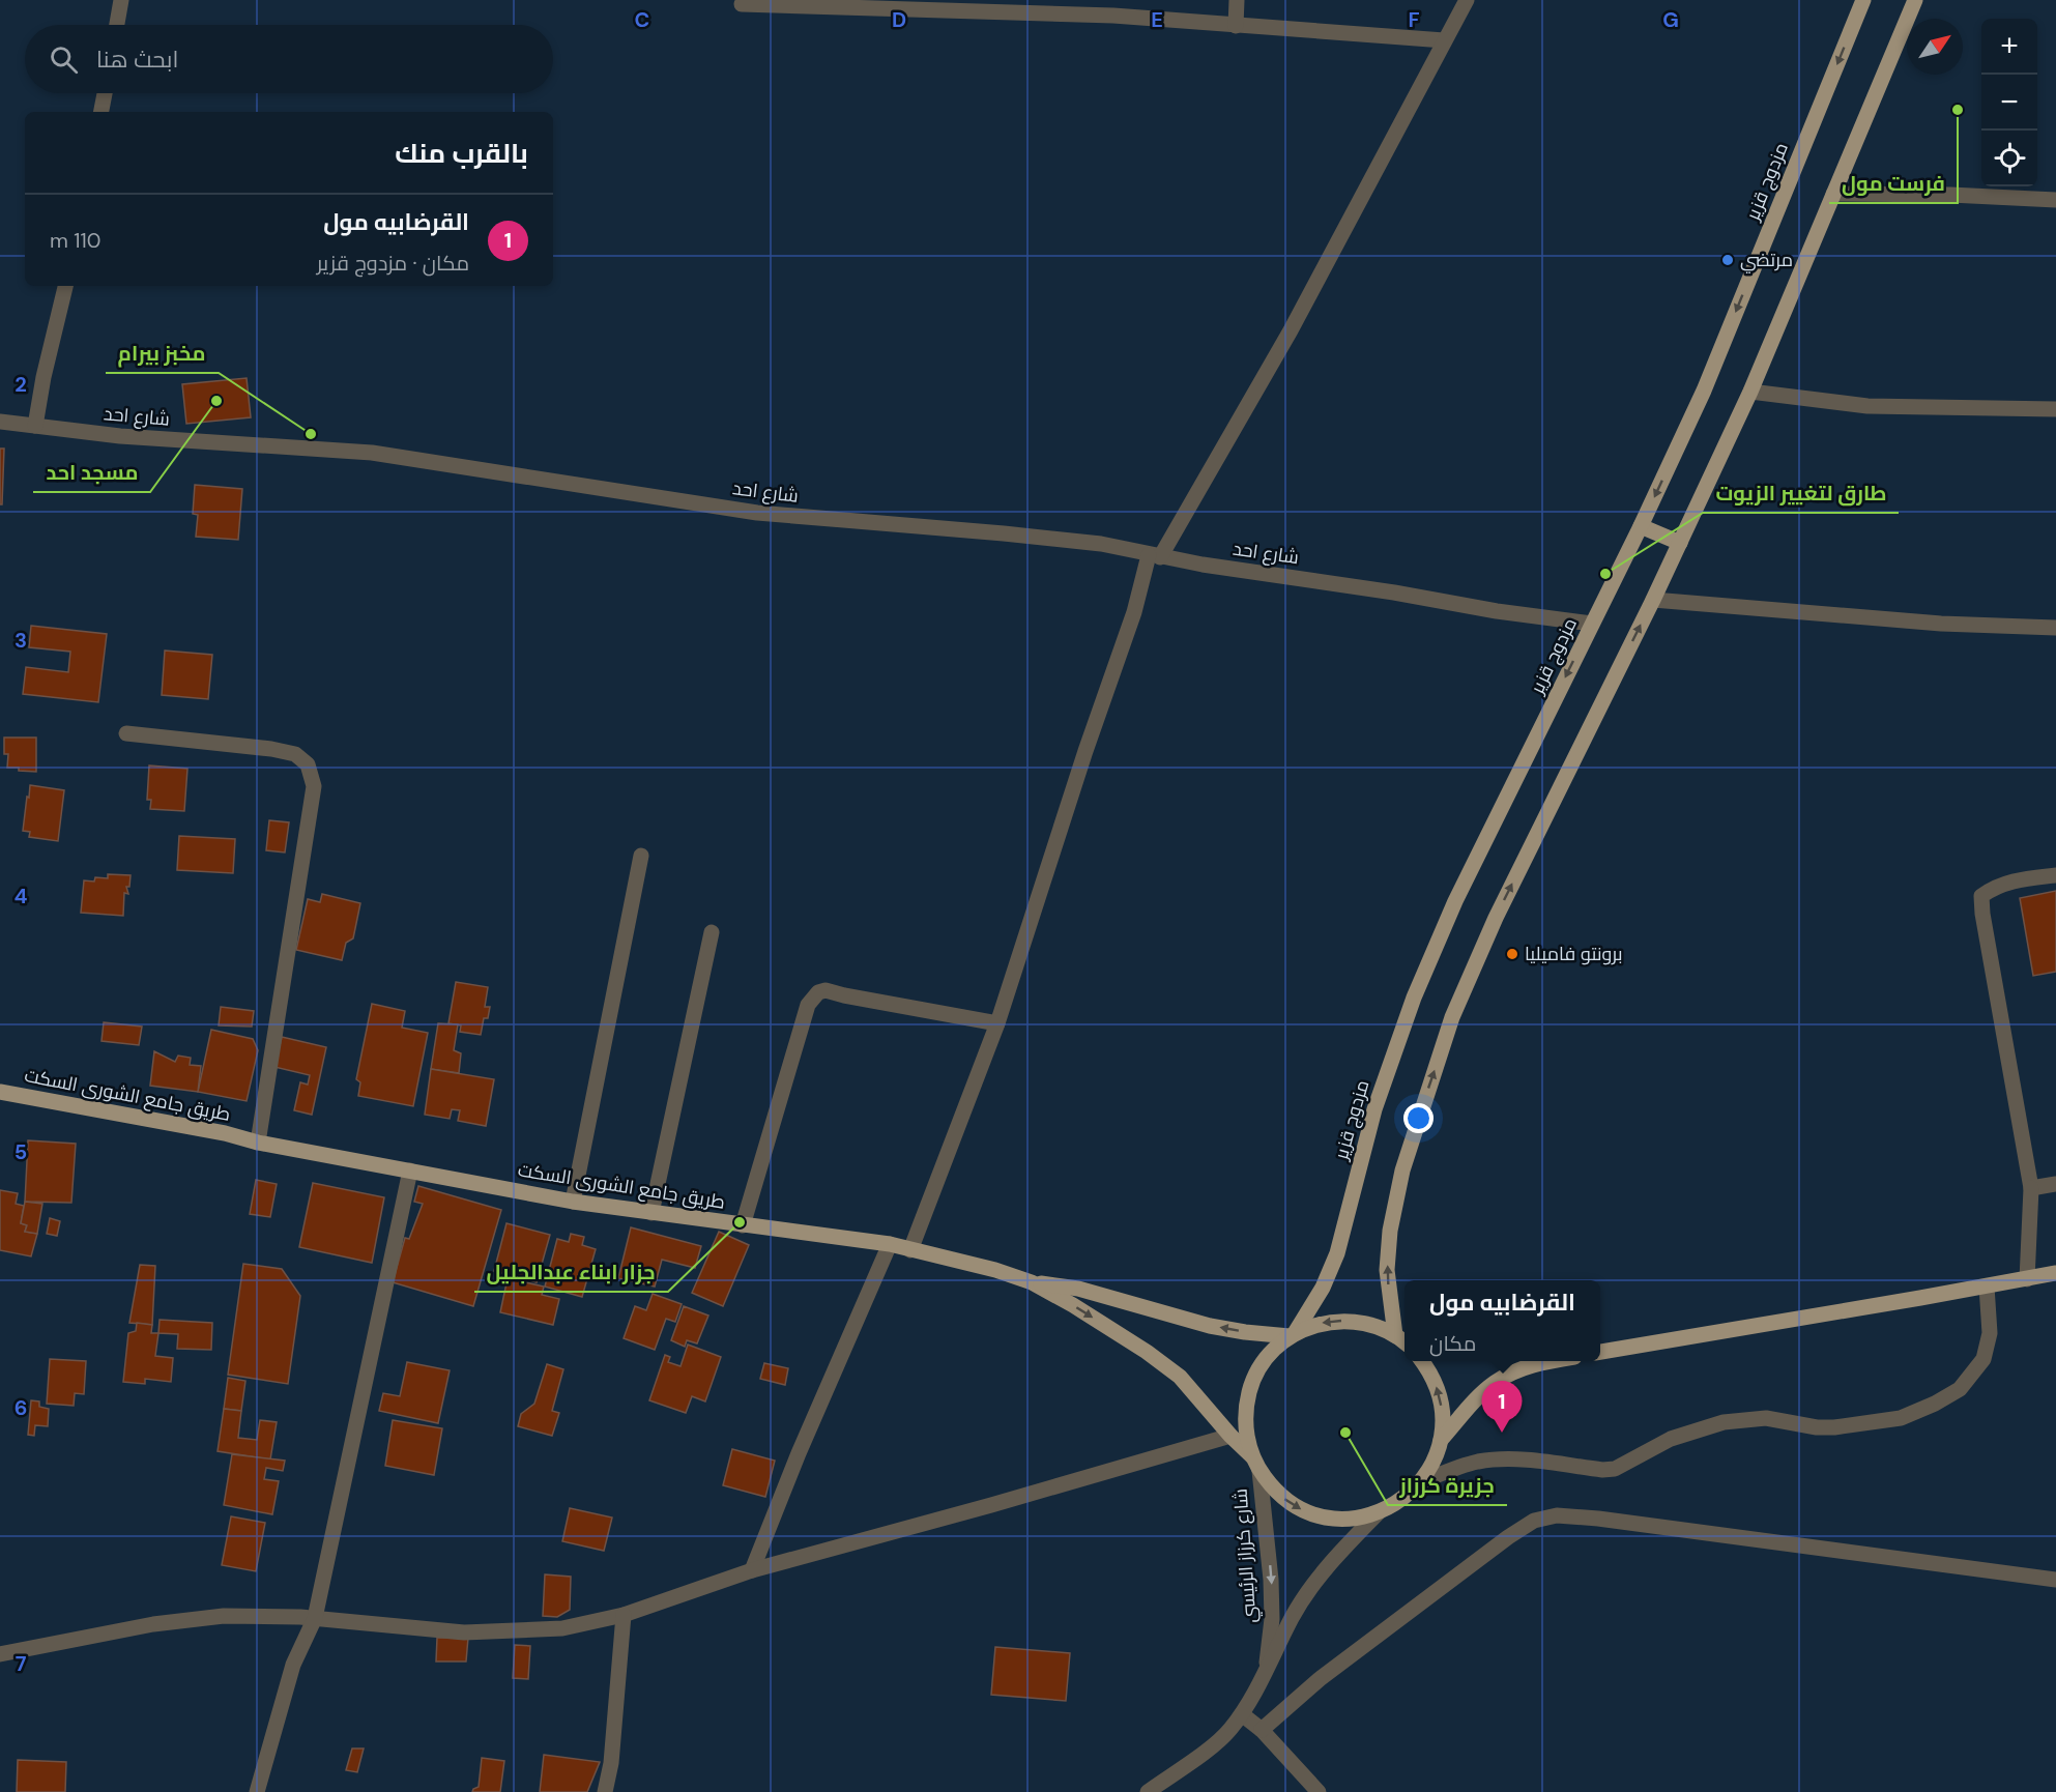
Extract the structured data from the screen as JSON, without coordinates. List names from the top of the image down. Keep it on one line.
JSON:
{"streets":{"main road":["مزدوج قزير","طريق جامع الشورى السكت"],"street":["شارع احد","شارع كرزاز الرئيسي"]},"crossings":[["مزدوج قزير","شارع احد"]],"one_way":["شارع كرزاز الرئيسي"],"places":["فرست مول","مرتضي","مسجد احد","مخبز بيرام","طارق لتغيير الزيوت","برونتو فاميليا","جزار ابناء عبدالجليل","جزيرة كرزاز"],"north":"top right","page":{"map_buttons":["+","−"],"search":"ابحث هنا","heading":"بالقرب منك","list":[{"mark":"1","name":"القرضابيه مول","note":"مكان · مزدوج قزير","value":"110 m"}],"popup":["القرضابيه مول","مكان"],"pins":"1"},"grid":{"columns":["C","D","E","F","G"],"rows":["2","3","4","5","6","7"]}}
